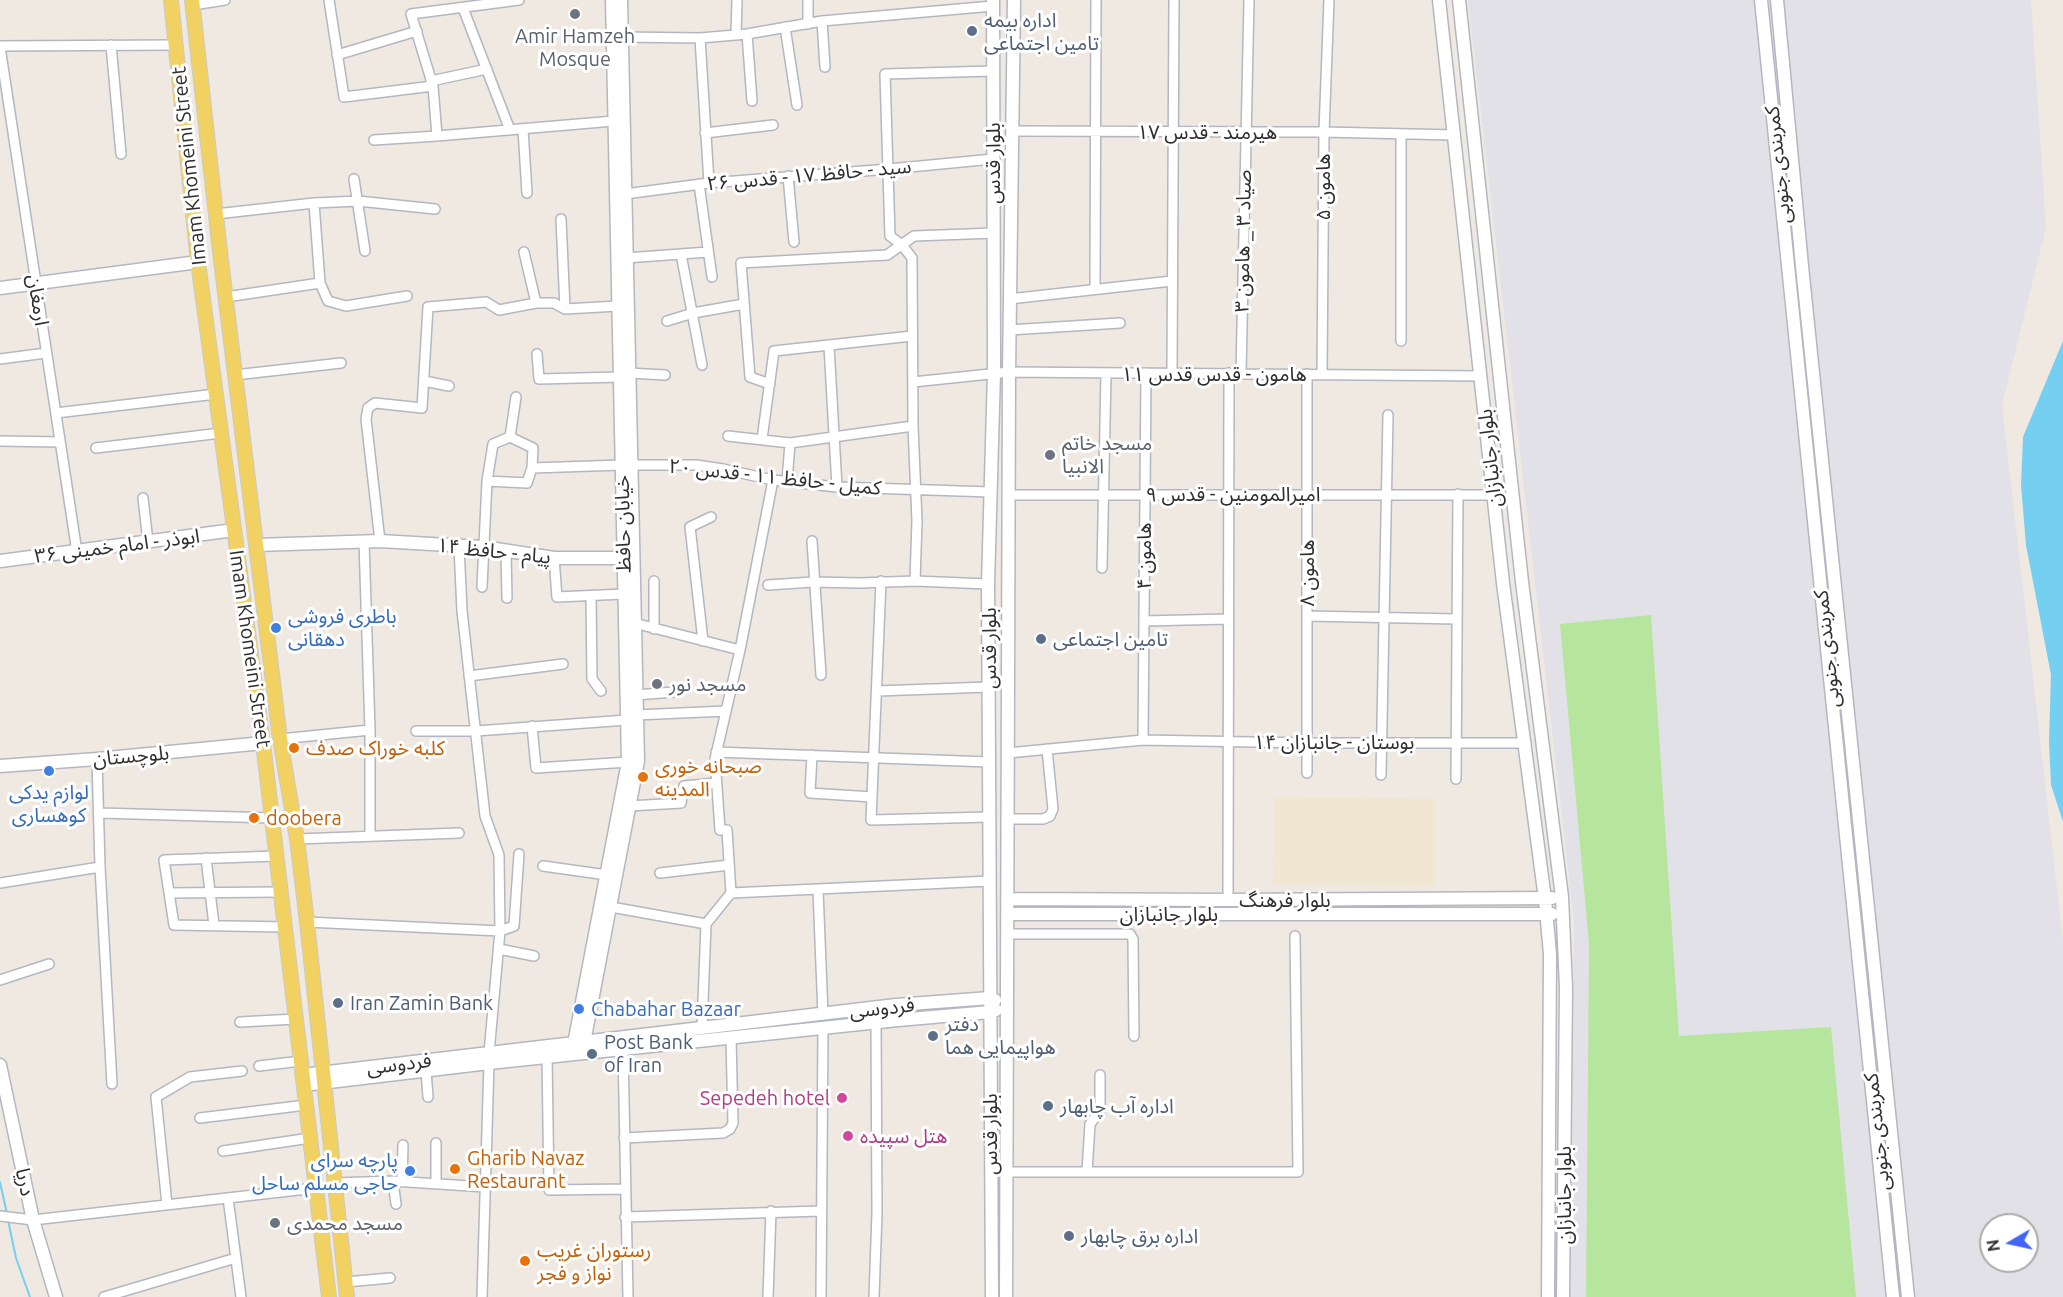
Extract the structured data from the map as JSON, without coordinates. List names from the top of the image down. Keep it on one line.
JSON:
{"streets":{"main road":["بلوار قدس","کمربندی جنوبی","Imam Khomeini Street","بلوار جانبازان","خیابان حافظ","ابوذر - امام خمینی ۳۶","پیام - حافظ ۱۴","بلوچستان","بلوار فرهنگ","فردوسی","دریا"],"street":["هیرمند - قدس ۱۷","سید - حافظ ۱۷ - قدس ۲۶","هامون ۵","صیاد ۳ _ هامون ۳","ارمغان","هامون - قدس قدس ۱۱","کمیل - حافظ ۱۱ - قدس ۲۰","امیرالمومنین - قدس ۹","هامون ۴","هامون ۸","بوستان - جانبازان ۱۴"]},"crossings":[["هیرمند - قدس ۱۷","بلوار قدس"],["هیرمند - قدس ۱۷","هامون ۵"],["هیرمند - قدس ۱۷","صیاد ۳ _ هامون ۳"],["هیرمند - قدس ۱۷","بلوار جانبازان"],["بلوار قدس","سید - حافظ ۱۷ - قدس ۲۶"],["بلوار قدس","هامون - قدس قدس ۱۱"],["بلوار قدس","بلوار جانبازان"],["بلوار قدس","کمیل - حافظ ۱۱ - قدس ۲۰"],["بلوار قدس","امیرالمومنین - قدس ۹"],["بلوار قدس","بوستان - جانبازان ۱۴"],["بلوار قدس","بلوار فرهنگ"],["بلوار قدس","فردوسی"],["Imam Khomeini Street","ابوذر - امام خمینی ۳۶"],["Imam Khomeini Street","پیام - حافظ ۱۴"],["Imam Khomeini Street","بلوچستان"],["Imam Khomeini Street","فردوسی"],["سید - حافظ ۱۷ - قدس ۲۶","خیابان حافظ"],["هامون ۵","هامون - قدس قدس ۱۱"],["صیاد ۳ _ هامون ۳","هامون - قدس قدس ۱۱"],["ارمغان","ابوذر - امام خمینی ۳۶"],["هامون - قدس قدس ۱۱","بلوار جانبازان"],["هامون - قدس قدس ۱۱","هامون ۴"],["هامون - قدس قدس ۱۱","هامون ۸"],["بلوار جانبازان","امیرالمومنین - قدس ۹"],["بلوار جانبازان","بوستان - جانبازان ۱۴"],["بلوار جانبازان","بلوار فرهنگ"],["کمیل - حافظ ۱۱ - قدس ۲۰","خیابان حافظ"],["امیرالمومنین - قدس ۹","هامون ۴"],["امیرالمومنین - قدس ۹","هامون ۸"],["خیابان حافظ","پیام - حافظ ۱۴"],["خیابان حافظ","فردوسی"],["هامون ۴","بوستان - جانبازان ۱۴"],["هامون ۸","بوستان - جانبازان ۱۴"]],"places":["Amir Hamzeh Mosque","اداره بیمه تامین اجتماعی","مسجد خاتم الانبیا","باطری فروشی دهقانى","تامین اجتماعی","مسجد نور","کلبه خوراک صدف","لوازم یدکی کوهساری","صبحانه خوری المدینه","doobera","Iran Zamin Bank","Chabahar Bazaar","دفتر هواپیمایی هما","Post Bank of Iran","Sepedeh hotel","اداره آب چابهار","هتل سپیده","Gharib Navaz Restaurant","پارچه سرای حاجی مسلم ساحل","مسجد محمدی","اداره برق چابهار","رستوران غریب نواز و فجر"],"north":"left"}
